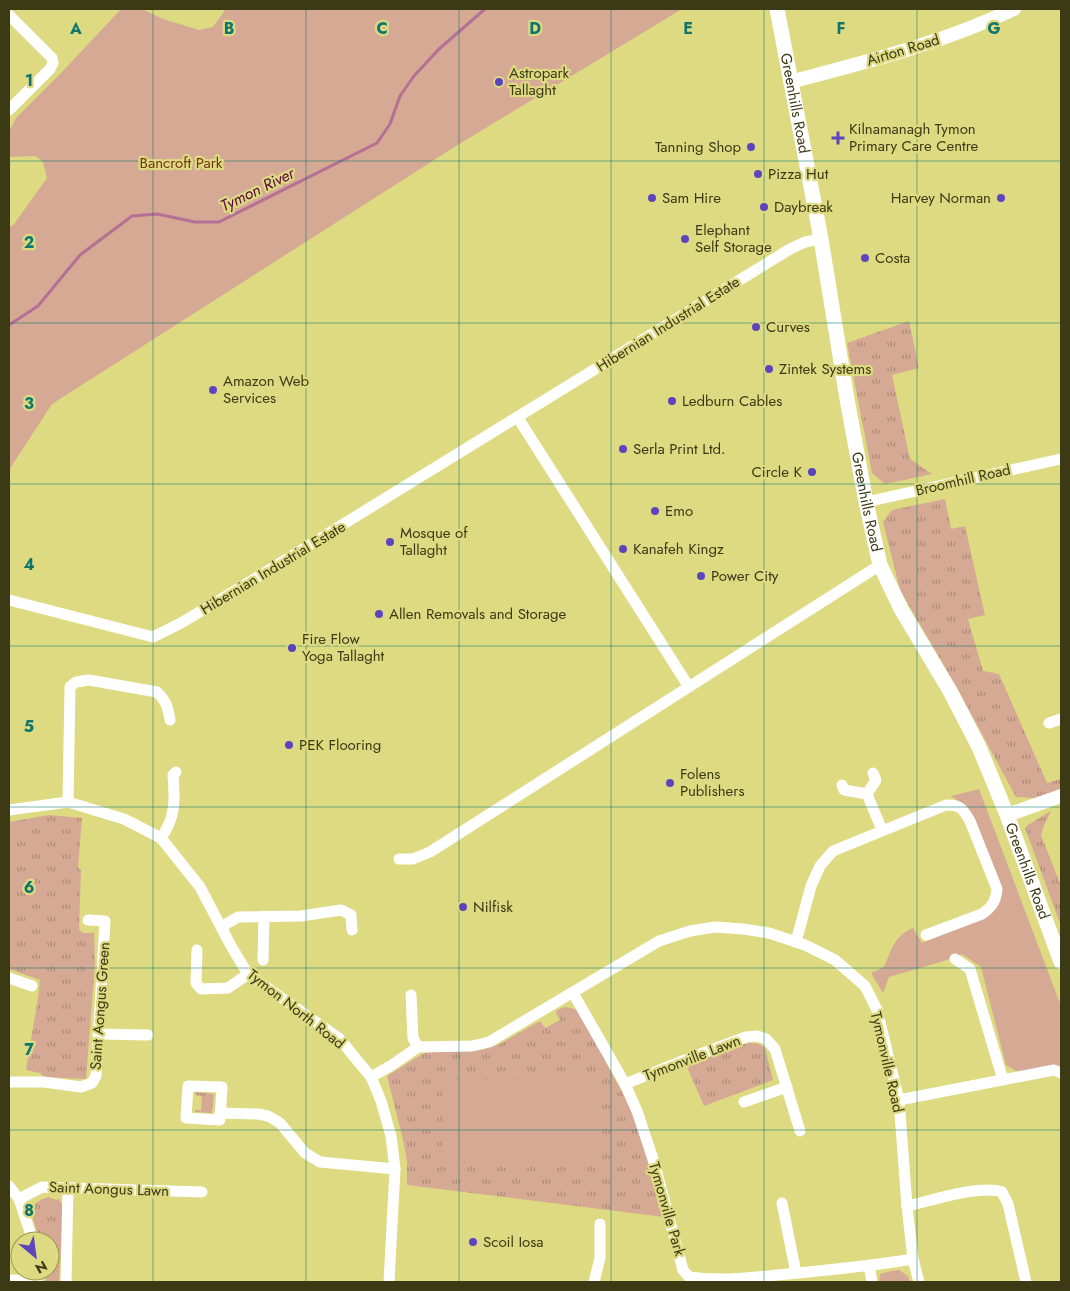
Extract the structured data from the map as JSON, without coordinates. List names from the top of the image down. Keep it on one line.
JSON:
{"streets":{"main road":["Greenhills Road"],"street":["Airton Road","Hibernian Industrial Estate","Broomhill Road","Saint Aongus Green","Tymon North Road","Tymonville Lawn","Tymonville Road","Saint Aongus Lawn","Tymonville Park"]},"crossings":[["Airton Road","Greenhills Road"],["Greenhills Road","Hibernian Industrial Estate"],["Greenhills Road","Broomhill Road"],["Tymonville Lawn","Tymonville Park"],["Tymonville Road","Tymonville Park"]],"water":["Tymon River"],"parks":["Bancroft Park"],"places":{"other":["Astropark Tallaght","Tanning Shop","Pizza Hut","Sam Hire","Harvey Norman","Daybreak","Elephant Self Storage","Costa","Curves","Zintek Systems","Amazon Web Services","Ledburn Cables","Serla Print Ltd.","Circle K","Emo","Mosque of Tallaght","Kanafeh Kingz","Power City","Allen Removals and Storage","Fire Flow Yoga Tallaght","PEK Flooring","Folens Publishers","Nilfisk","Scoil Iosa"],"health":["Kilnamanagh Tymon Primary Care Centre"]},"north":"bottom right","grid":{"columns":["A","B","C","D","E","F","G"],"rows":["1","2","3","4","5","6","7","8"]}}
